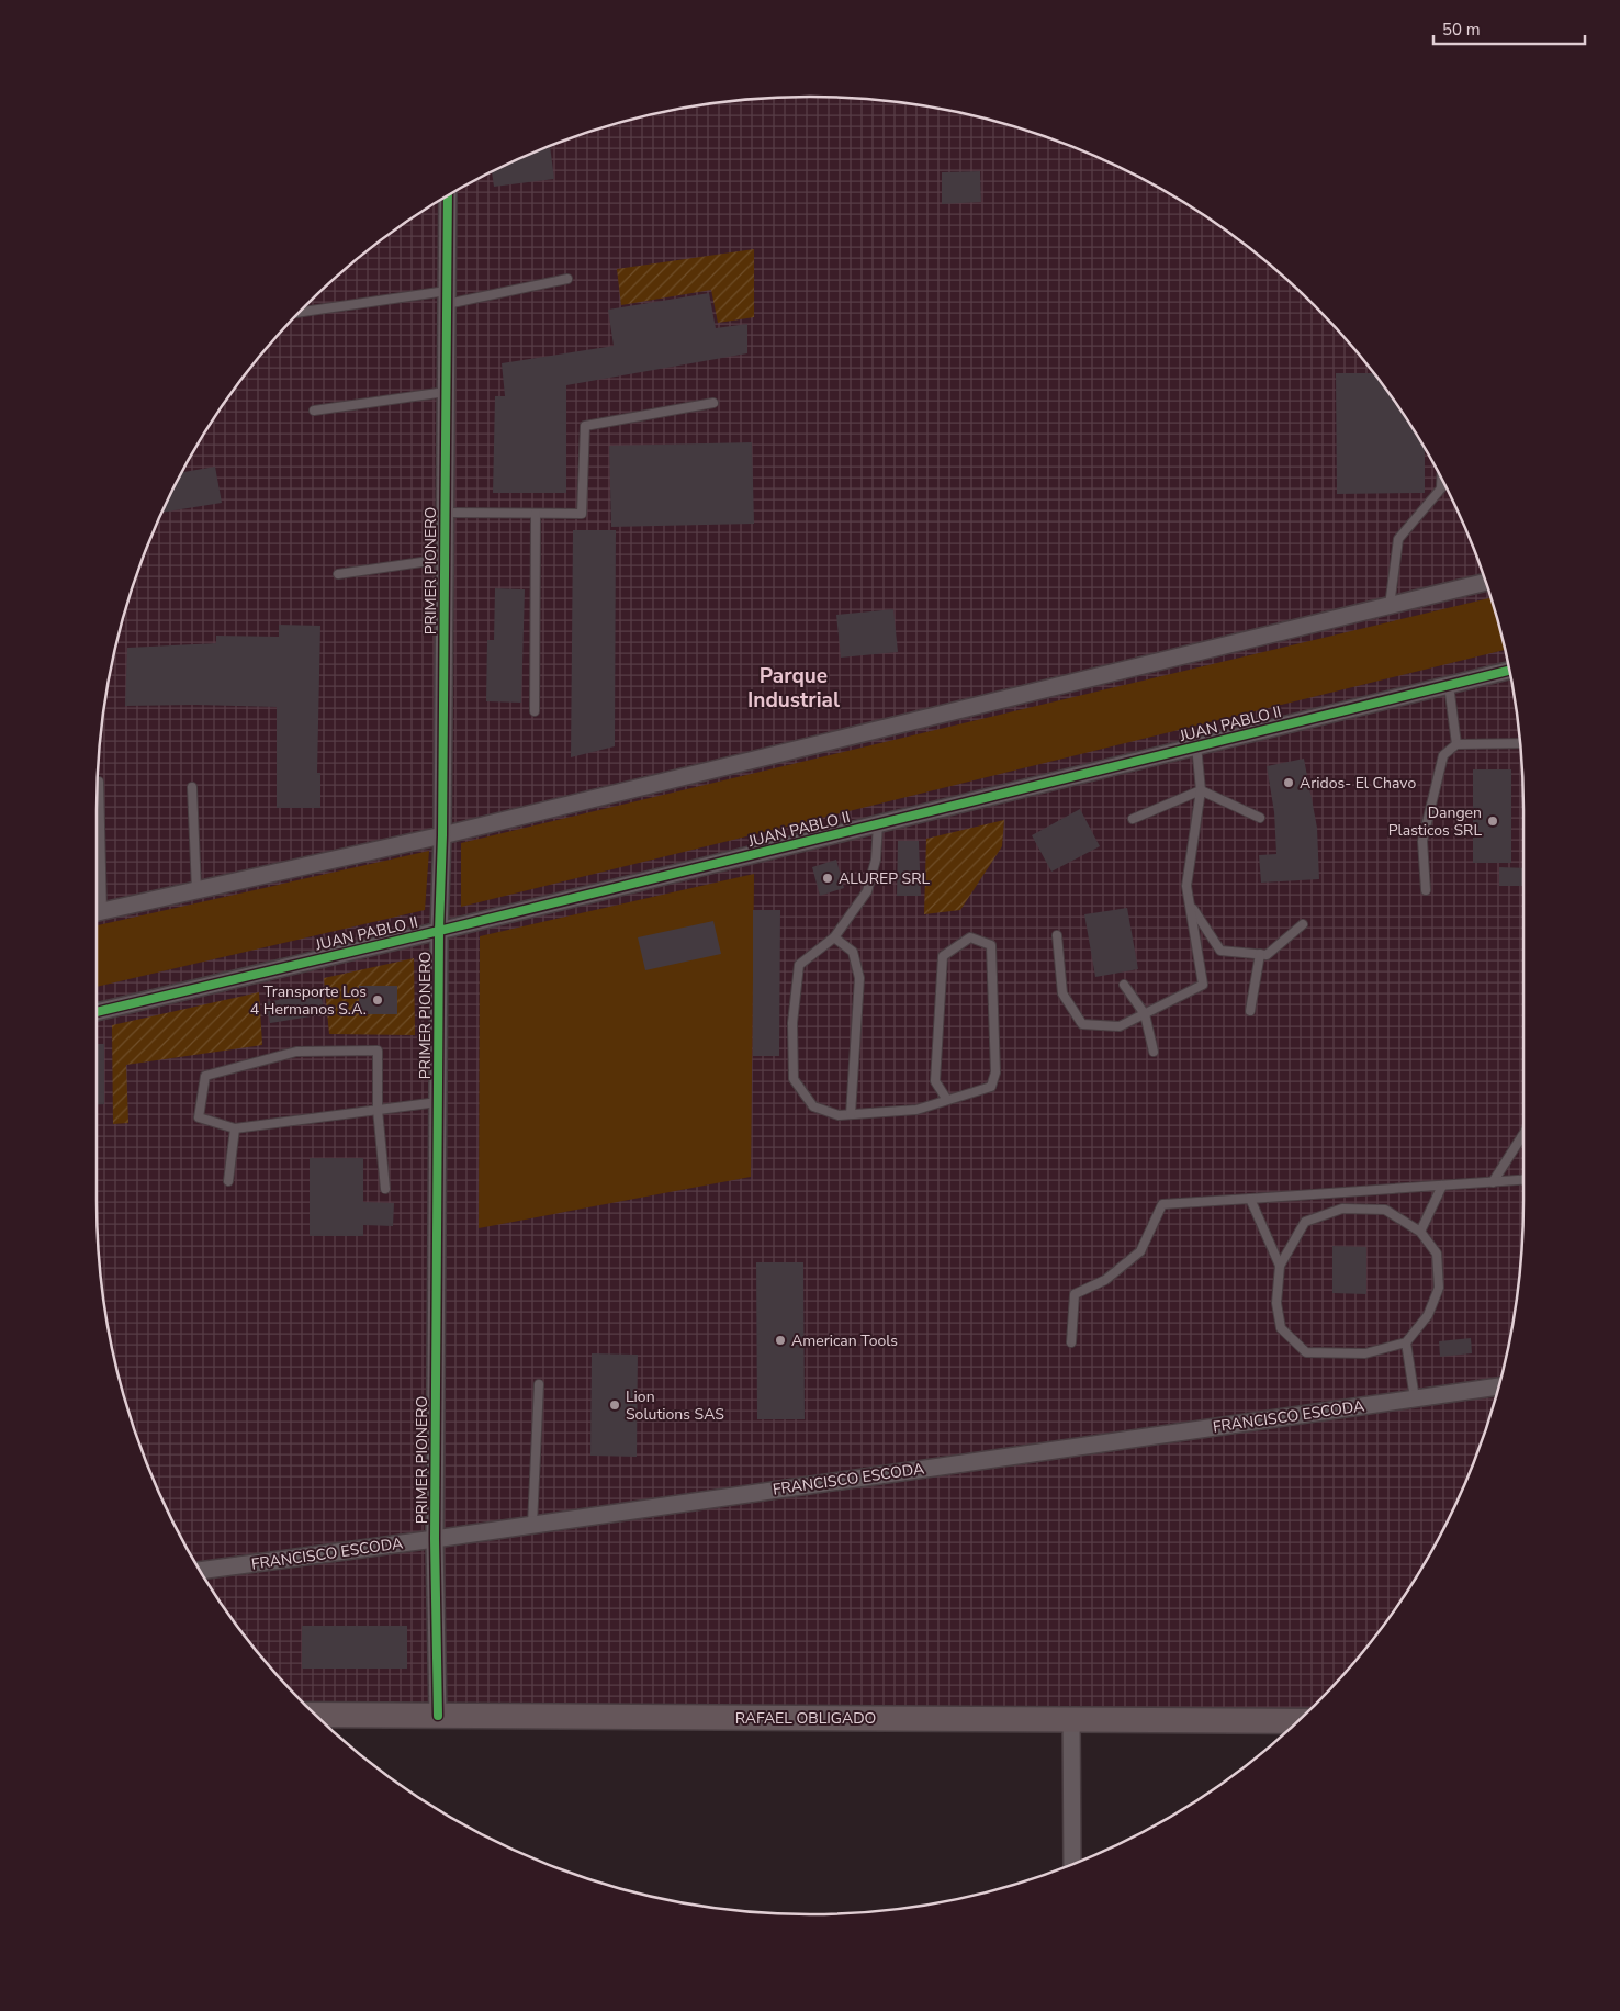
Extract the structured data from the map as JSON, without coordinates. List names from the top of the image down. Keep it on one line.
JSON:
{"streets":{"street":["PRIMER PIONERO","JUAN PABLO II","FRANCISCO ESCODA","RAFAEL OBLIGADO"]},"crossings":[["PRIMER PIONERO","JUAN PABLO II"],["PRIMER PIONERO","FRANCISCO ESCODA"],["PRIMER PIONERO","RAFAEL OBLIGADO"]],"districts":["Parque Industrial"],"places":["Aridos- El Chavo","Dangen Plasticos SRL","ALUREP SRL","Transporte Los 4 Hermanos S.A.","American Tools","Lion Solutions SAS"],"scale_bar":"50 m"}
